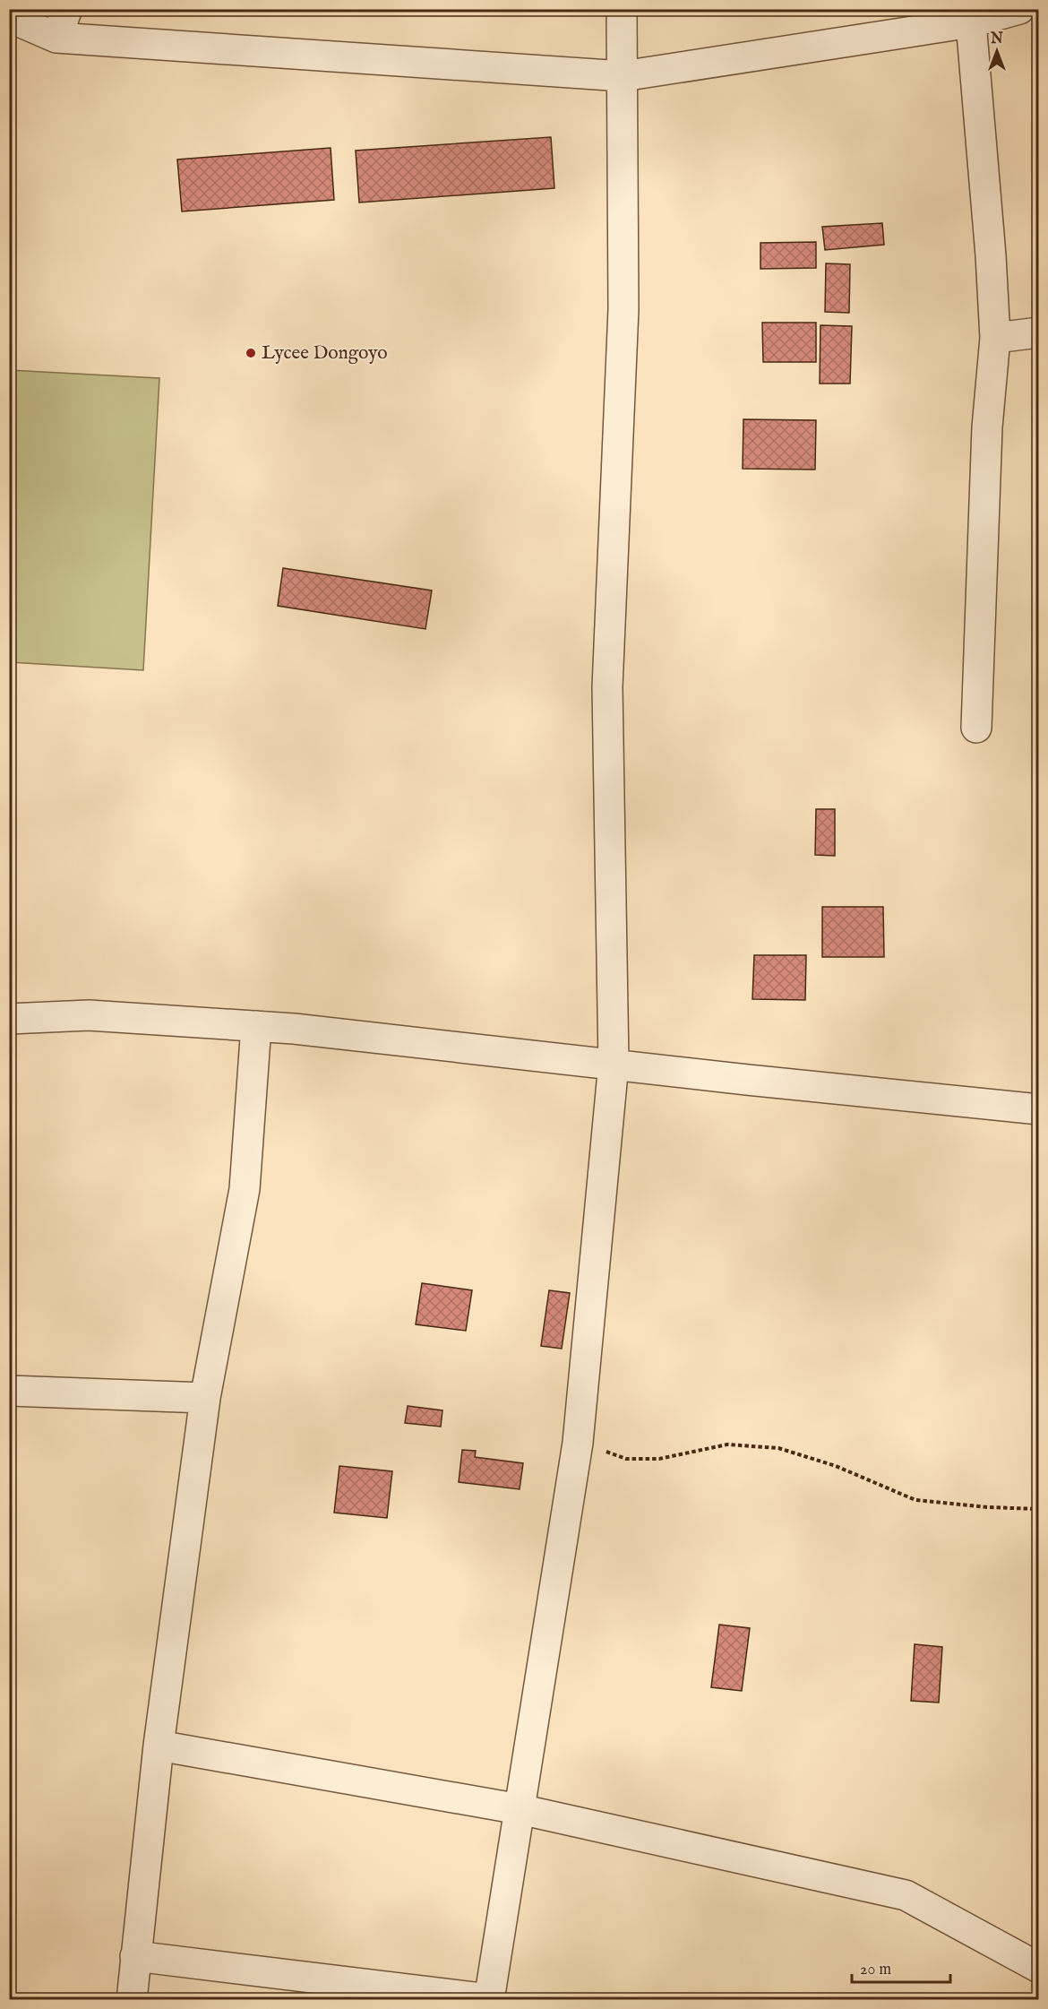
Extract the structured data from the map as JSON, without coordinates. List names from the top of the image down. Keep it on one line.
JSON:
{"places":["Lycee Dongoyo"],"scale_bar":"20 m","north":"top"}
